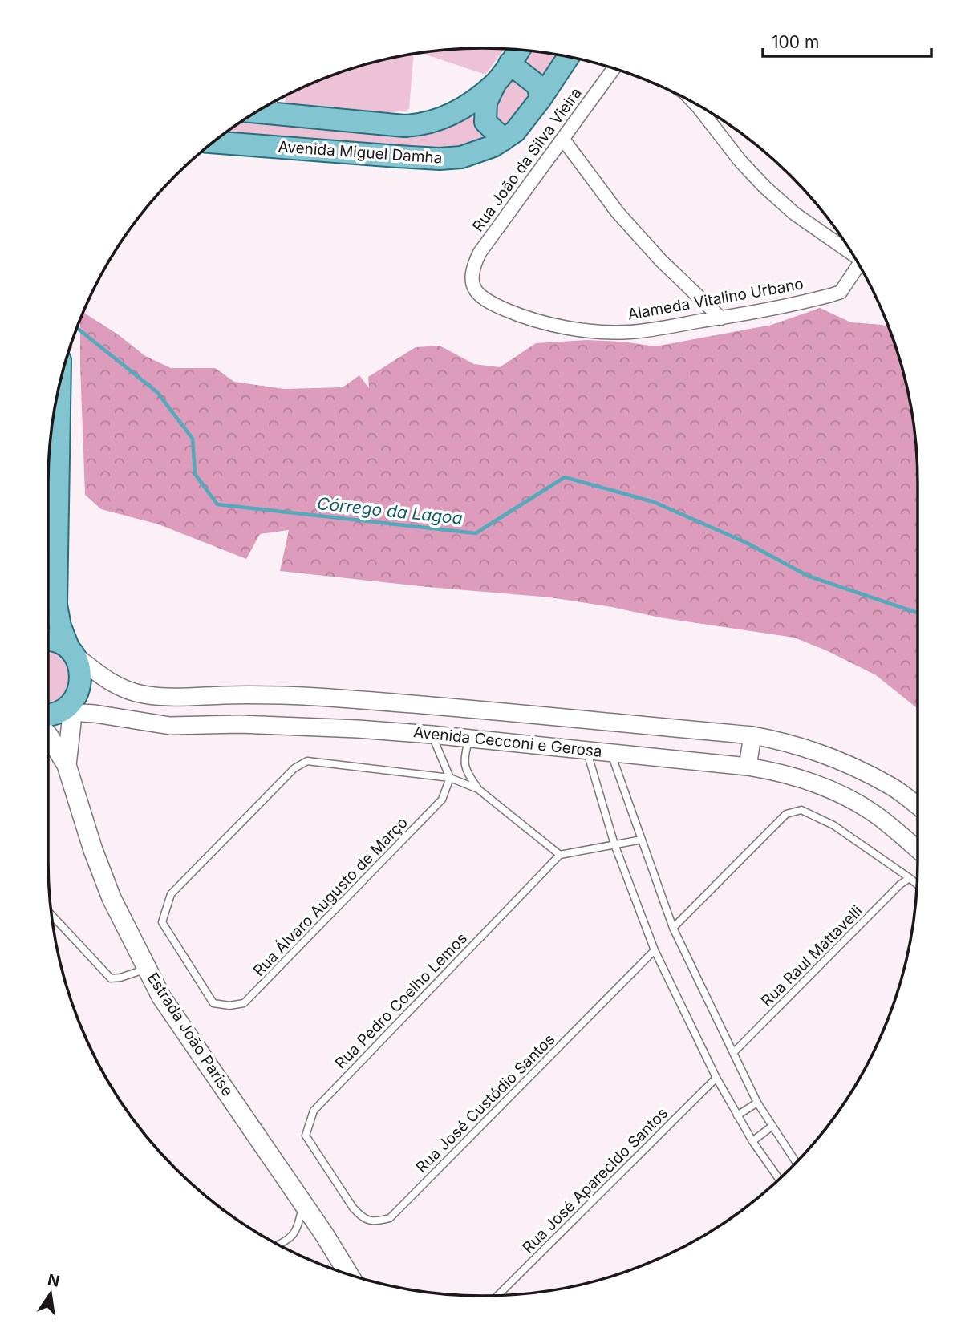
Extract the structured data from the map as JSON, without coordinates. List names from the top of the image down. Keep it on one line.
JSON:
{"streets":{"main road":["Avenida Miguel Damha","Estrada João Parise"],"street":["Rua João da Silva Vieira","Alameda Vitalino Urbano","Avenida Cecconi e Gerosa"],"lane":["Rua Álvaro Augusto de Março","Rua Raul Mattavelli","Rua Pedro Coelho Lemos","Rua José Custódio Santos","Rua José Aparecido Santos"]},"crossings":[["Rua João da Silva Vieira","Alameda Vitalino Urbano"],["Avenida Cecconi e Gerosa","Estrada João Parise"],["Rua Pedro Coelho Lemos","Rua José Custódio Santos"]],"water":["Córrego da Lagoa"],"scale_bar":"100 m","north":"top"}
